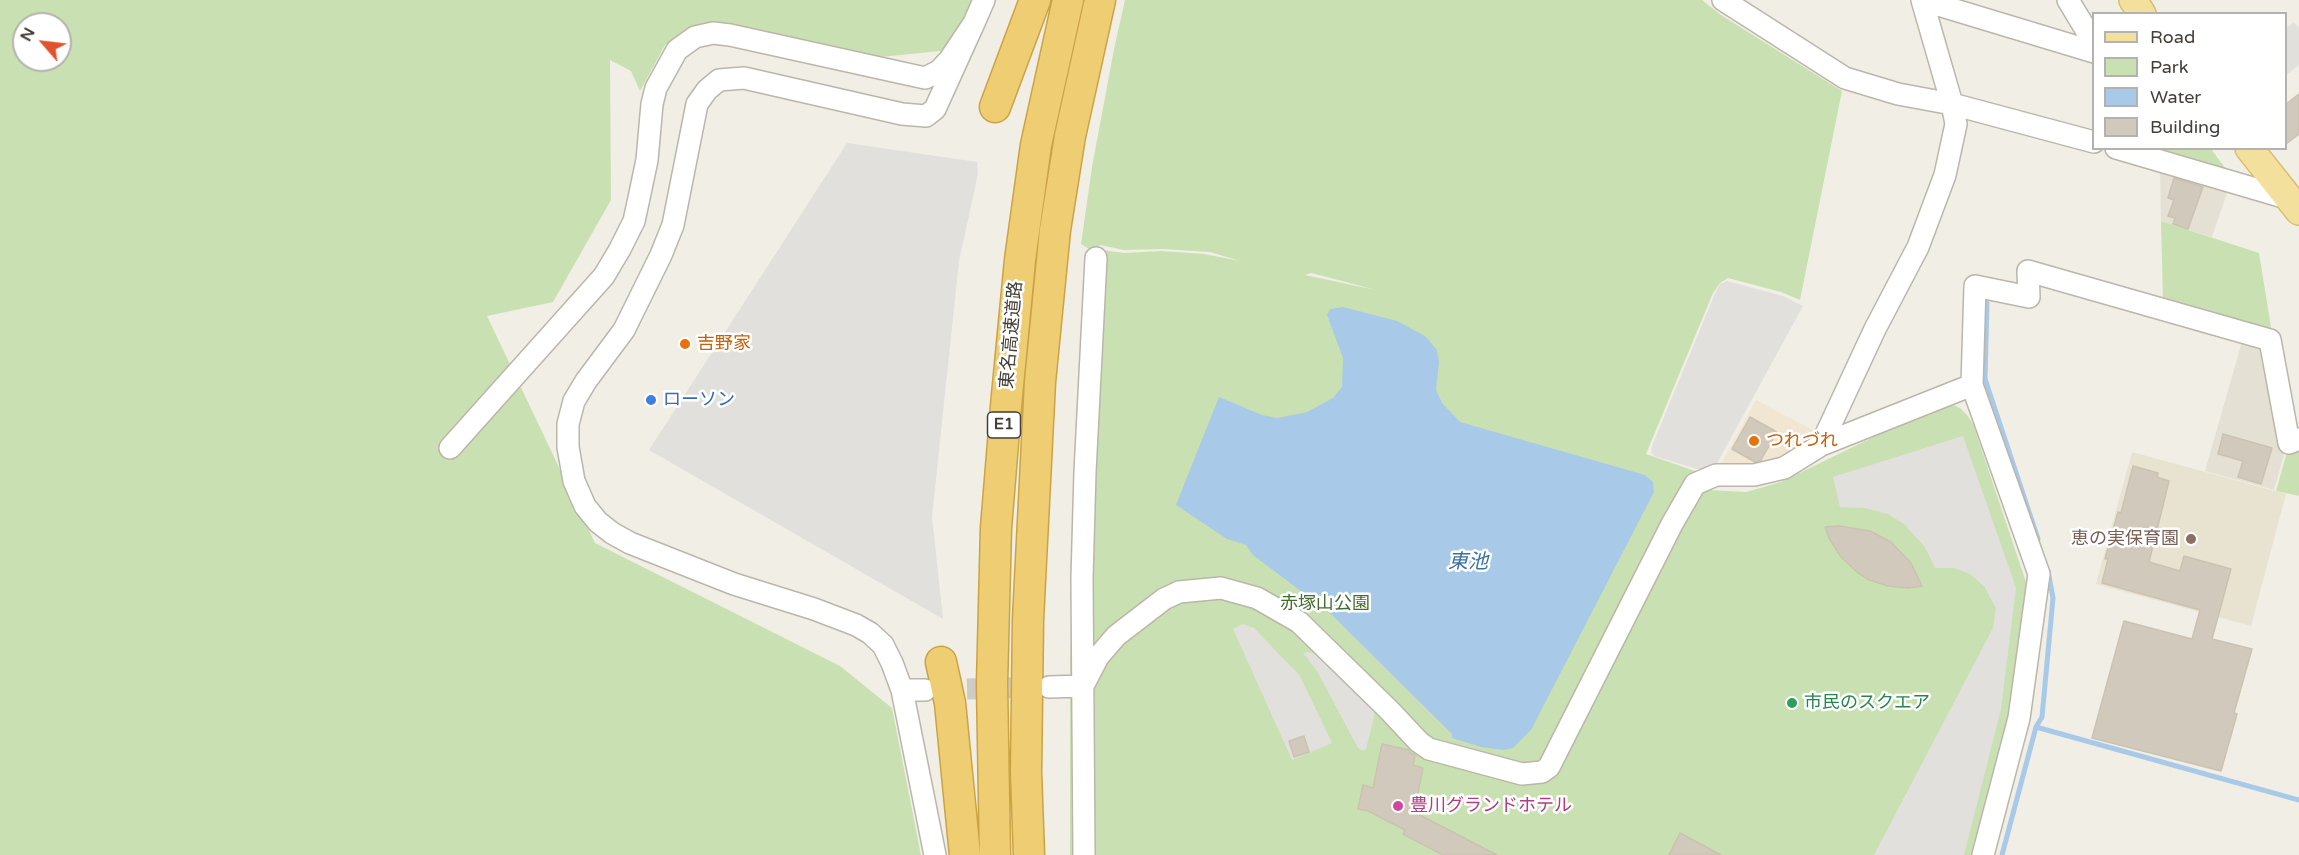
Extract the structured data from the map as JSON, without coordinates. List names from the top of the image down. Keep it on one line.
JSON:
{"streets":{"highway":["東名高速道路","E1"]},"water":["東池"],"parks":["赤塚山公園"],"places":["吉野家","ローソン","つれづれ","恵の実保育園","市民のスクエア","豊川グランドホテル"],"legend":["Road","Park","Water","Building"],"north":"top left"}
